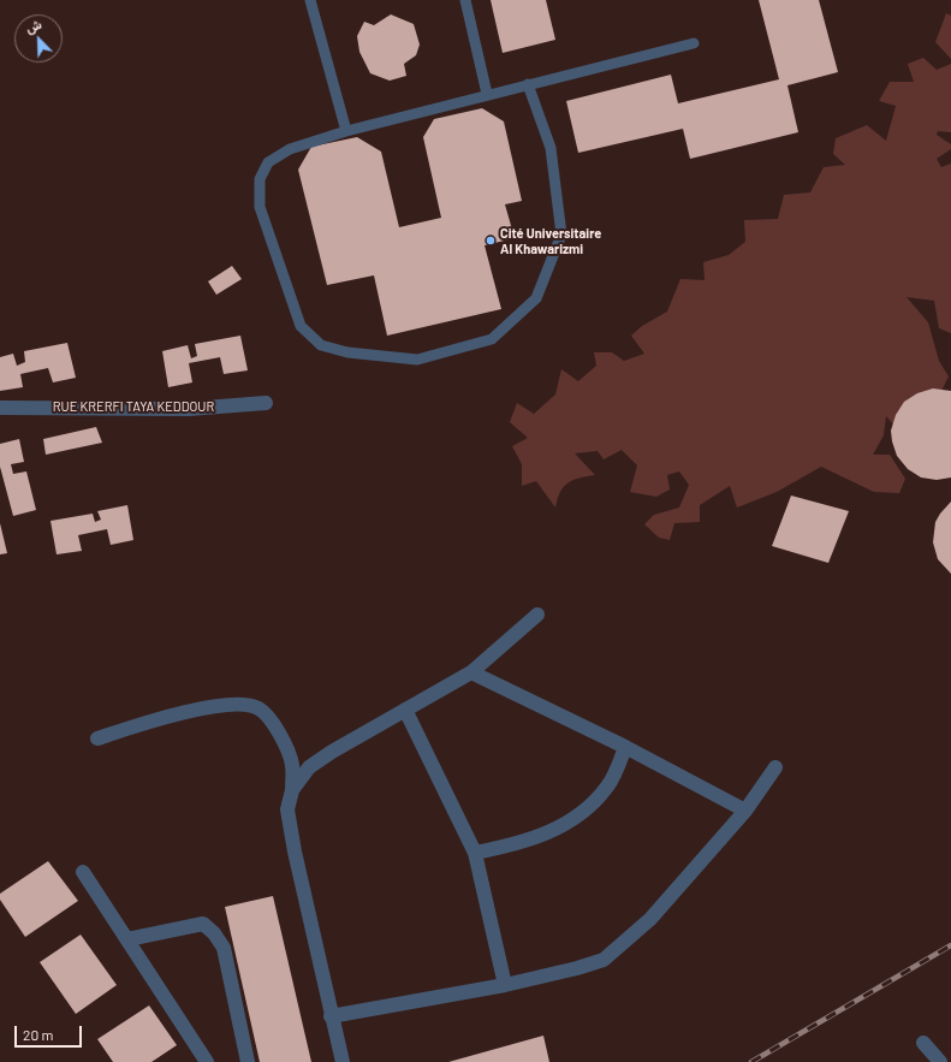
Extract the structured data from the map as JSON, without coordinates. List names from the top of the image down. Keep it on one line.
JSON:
{"streets":{"street":["RUE KRERFI TAYA KEDDOUR"]},"places":["Cité Universitaire Al Khawarizmi"],"scale_bar":"20 m","north":"top left"}
